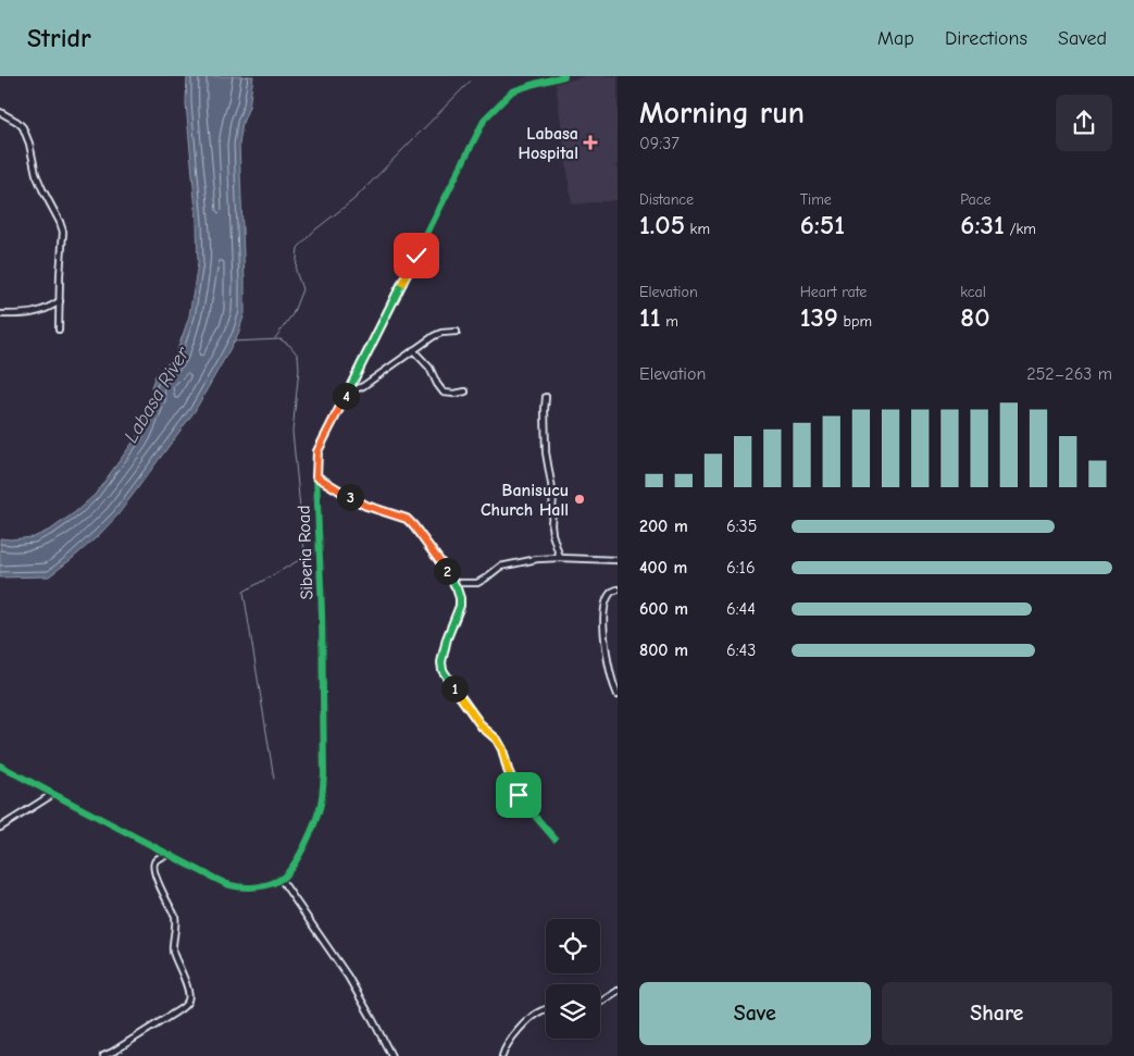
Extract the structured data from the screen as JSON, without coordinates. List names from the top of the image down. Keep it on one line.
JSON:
{"streets":{"street":["Siberia Road"]},"water":["Labasa River"],"places":{"health":["Labasa Hospital"],"other":["Banisucu Church Hall"]},"page":{"header":"Stridr","nav":["Map","Directions","Saved"],"heading":["Morning run","09:37"],"stats":[["Distance","1.05 km"],["Time","6:51"],["Pace","6:31 /km"],["Elevation","11 m"],["Heart rate","139 bpm"],["kcal","80"]],"chart":["Elevation","252–263 m"],"pins":["4","3","2","1"],"list":[{"name":"200 m","note":"6:35"},{"name":"400 m","note":"6:16"},{"name":"600 m","note":"6:44"},{"name":"800 m","note":"6:43"}],"buttons":["Save","Share"]}}
